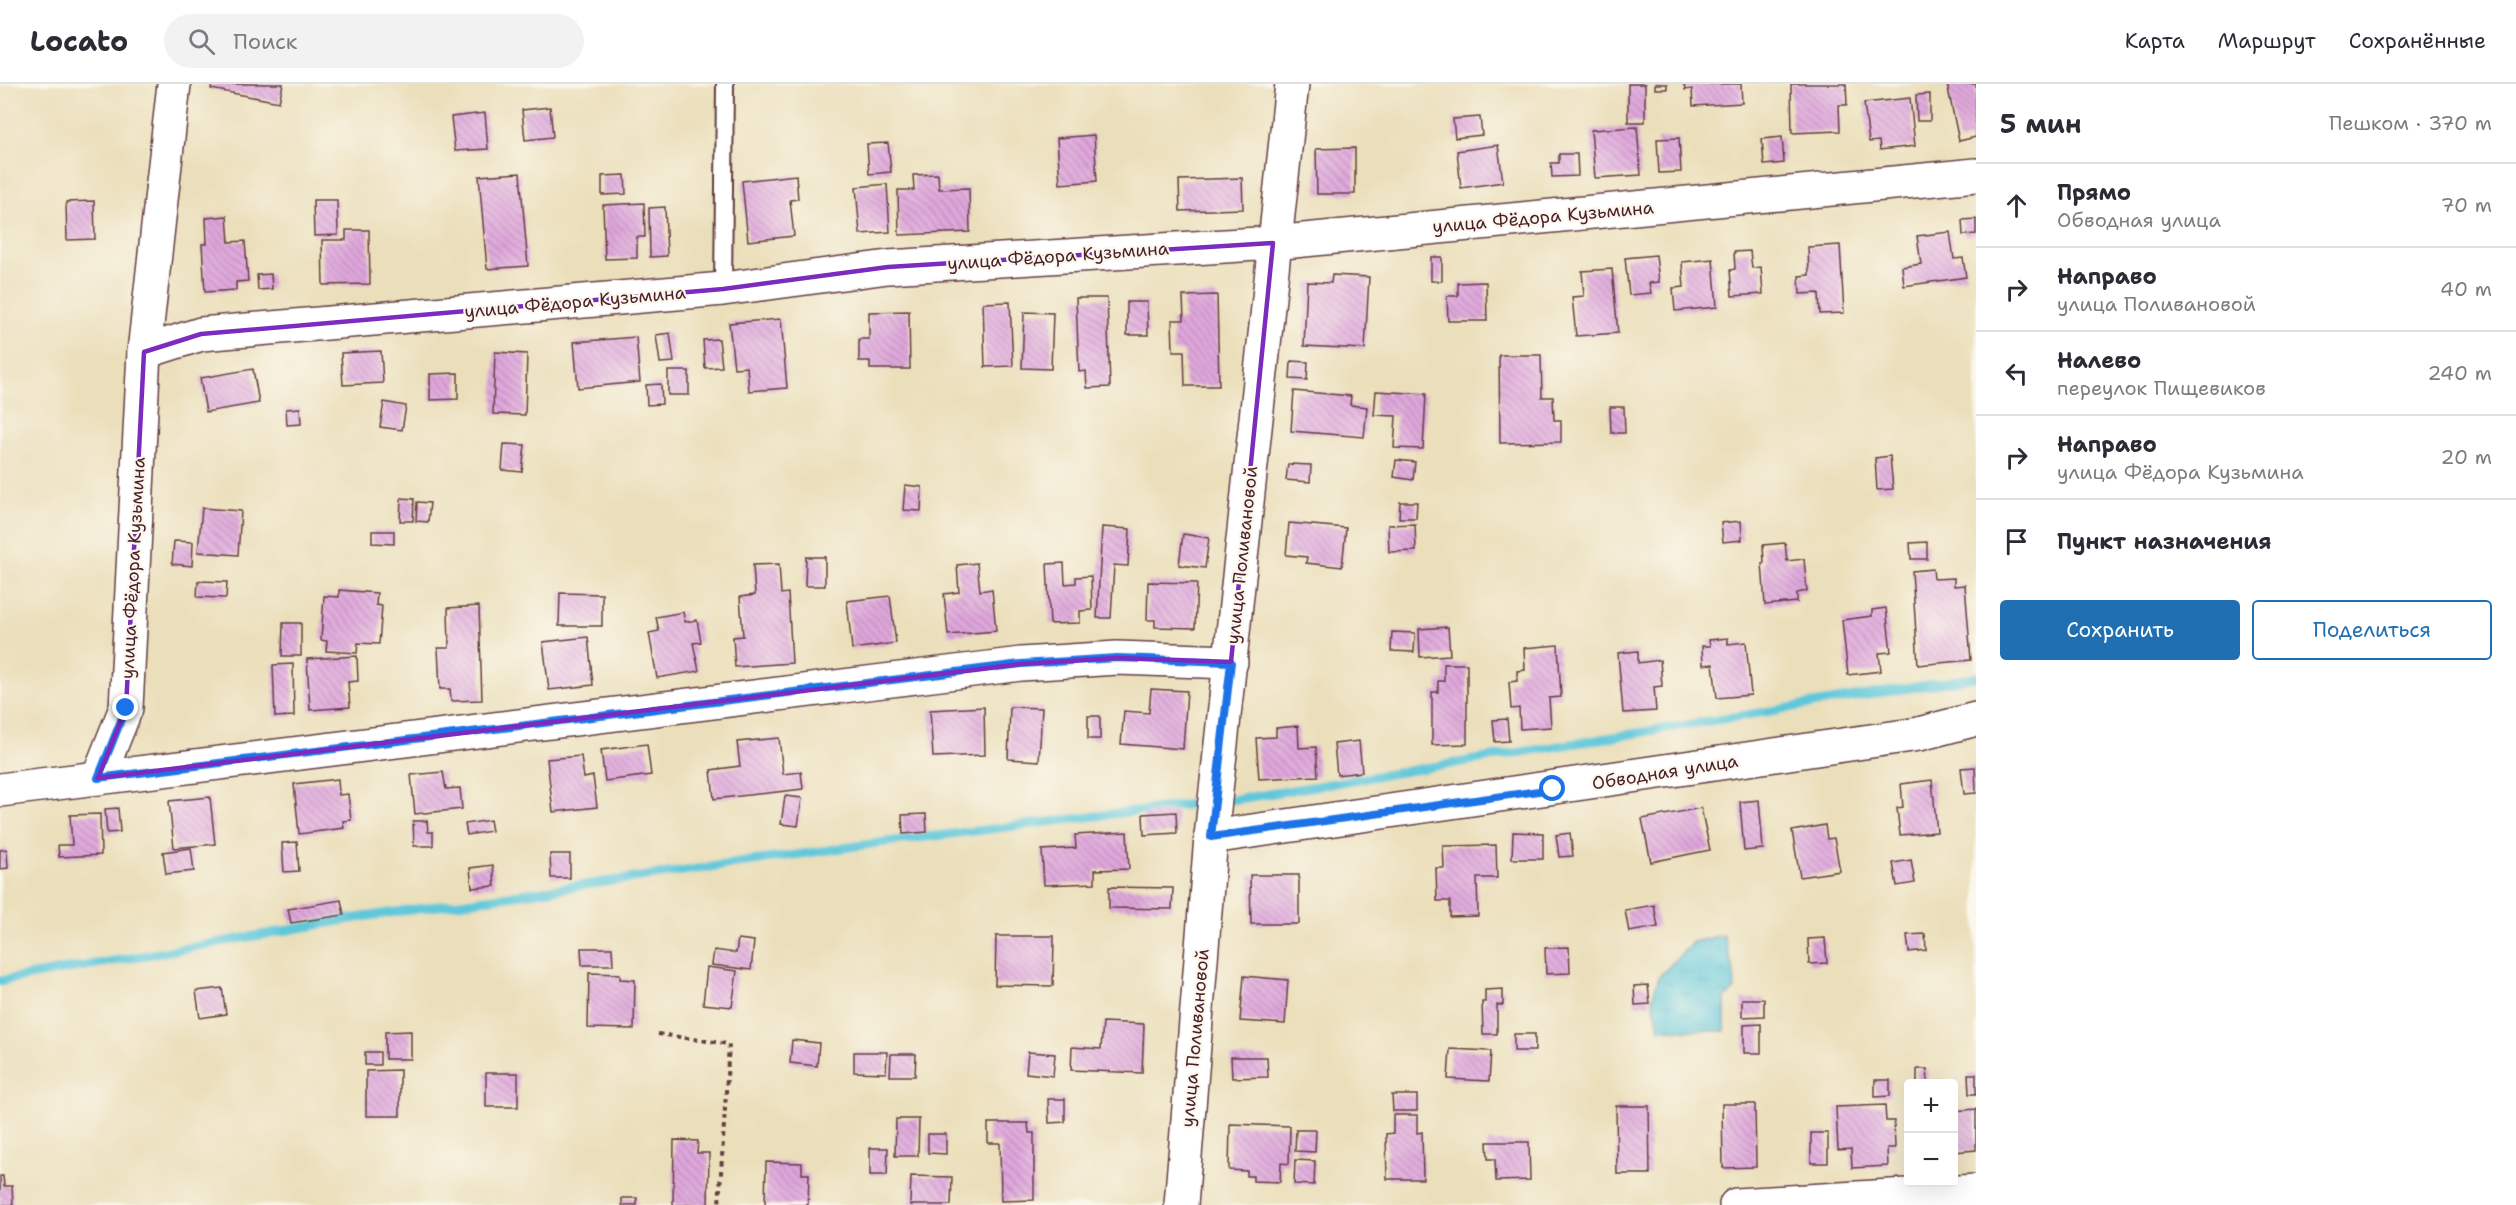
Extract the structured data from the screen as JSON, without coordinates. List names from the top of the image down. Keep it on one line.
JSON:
{"streets":{"street":["улица Фёдора Кузьмина","улица Поливановой","Обводная улица"]},"crossings":[["улица Фёдора Кузьмина","улица Поливановой"],["улица Поливановой","Обводная улица"]],"page":{"header":"Locato","search":"Поиск","nav":["Карта","Маршрут","Сохранённые"],"heading":["5 мин","Пешком · 370 m"],"list":[["Прямо","Обводная улица","70 m"],["Направо","улица Поливановой","40 m"],["Налево","переулок Пищевиков","240 m"],["Направо","улица Фёдора Кузьмина","20 m"],"Пункт назначения"],"buttons":["Сохранить","Поделиться"],"map_buttons":["+","−"]}}
